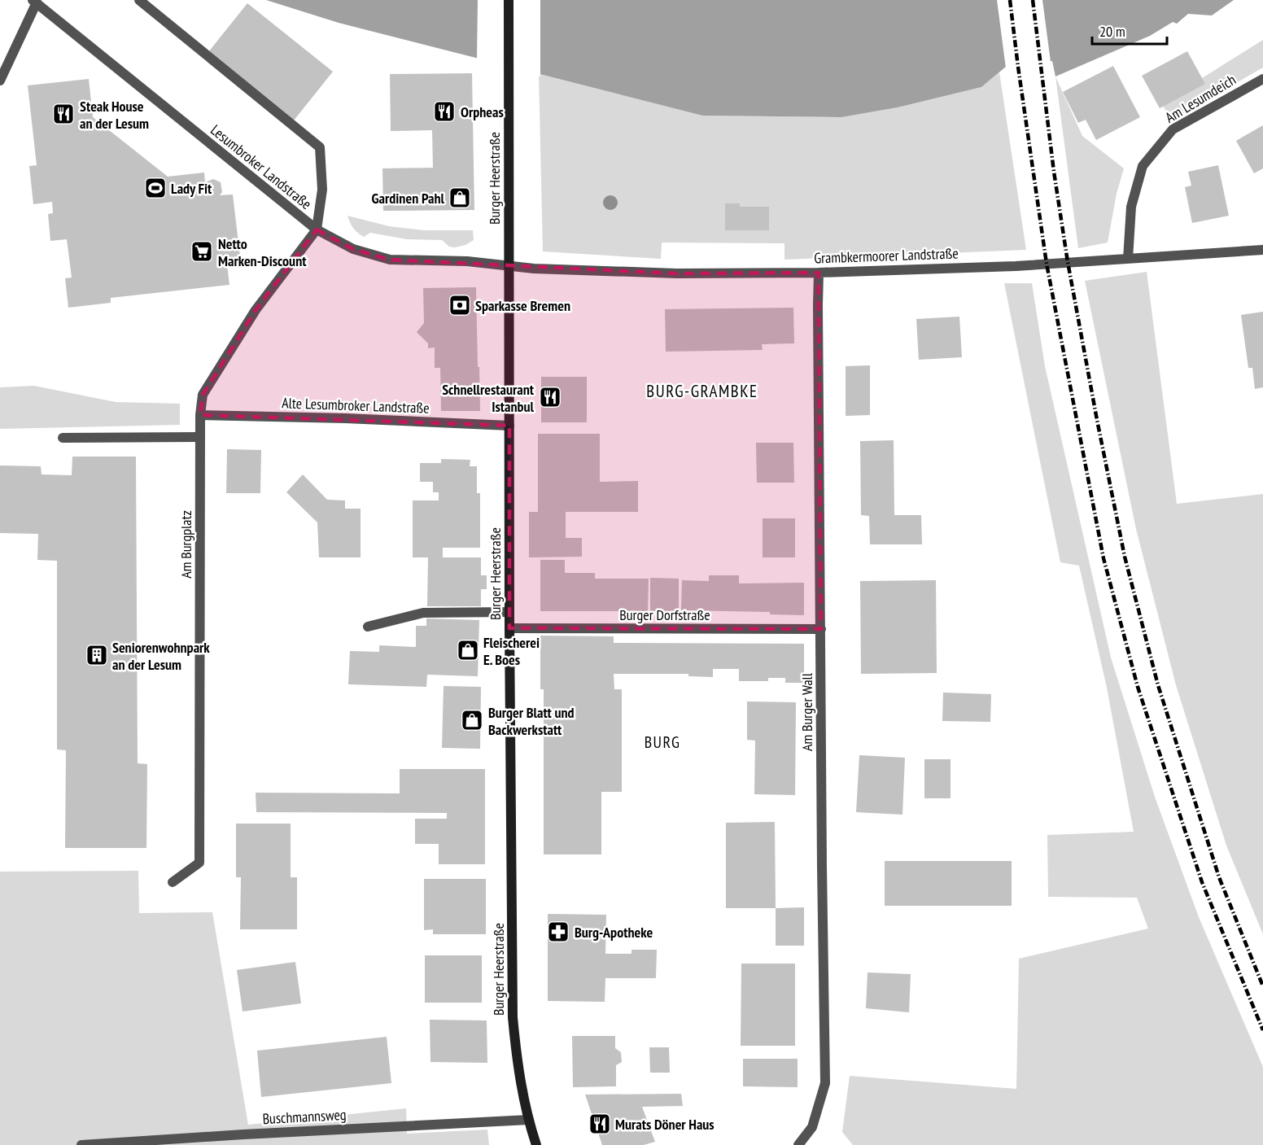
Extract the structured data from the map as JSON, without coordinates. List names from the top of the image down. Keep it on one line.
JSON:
{"streets":{"main road":["Burger Heerstraße"],"street":["Am Lesumdeich","Lesumbroker Landstraße","Grambkermoorer Landstraße","Alte Lesumbroker Landstraße","Am Burgplatz","Burger Dorfstraße","Am Burger Wall","Buschmannsweg"]},"crossings":[["Am Lesumdeich","Grambkermoorer Landstraße"],["Lesumbroker Landstraße","Burger Heerstraße"],["Lesumbroker Landstraße","Grambkermoorer Landstraße"],["Lesumbroker Landstraße","Am Burgplatz"],["Burger Heerstraße","Grambkermoorer Landstraße"],["Burger Heerstraße","Alte Lesumbroker Landstraße"],["Burger Heerstraße","Burger Dorfstraße"],["Burger Heerstraße","Buschmannsweg"],["Grambkermoorer Landstraße","Am Burger Wall"],["Alte Lesumbroker Landstraße","Am Burgplatz"],["Burger Dorfstraße","Am Burger Wall"]],"districts":["BURG-GRAMBKE","BURG"],"places":{"restaurant":["Orpheas","Steak House an der Lesum","Schnellrestaurant Istanbul","Murats Döner Haus"],"sports":["Lady Fit"],"shop":["Gardinen Pahl","Fleischerei E. Boes","Burger Blatt und Backwerkstatt"],"supermarket":["Netto Marken-Discount"],"bank":["Sparkasse Bremen"],"building":["Seniorenwohnpark an der Lesum"],"pharmacy":["Burg-Apotheke"]},"scale_bar":"20 m"}
